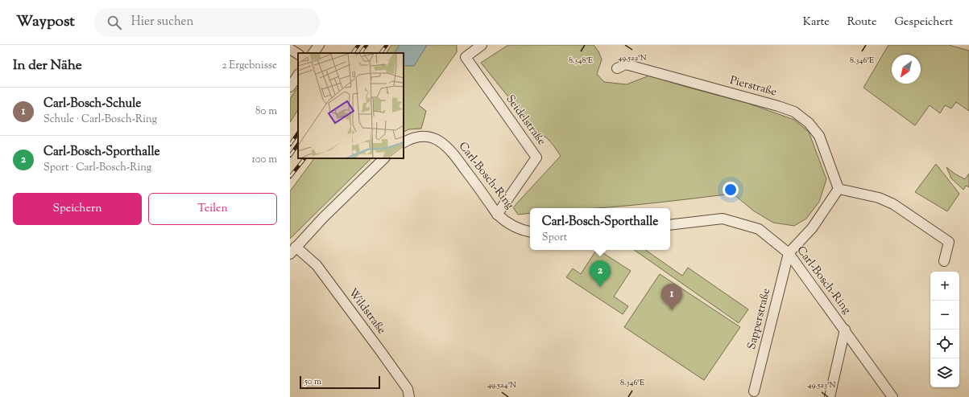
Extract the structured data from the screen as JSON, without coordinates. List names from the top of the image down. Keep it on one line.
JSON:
{"streets":{"street":["Pierstraße","Seidelstraße","Carl-Bosch-Ring","Wildstraße","Sapperstraße"]},"crossings":[["Seidelstraße","Carl-Bosch-Ring"],["Carl-Bosch-Ring","Sapperstraße"]],"scale_bar":"50 m","north":"bottom left","page":{"header":"Waypost","search":"Hier suchen","nav":["Karte","Route","Gespeichert"],"heading":["In der Nähe","2 Ergebnisse"],"list":[{"mark":"1","name":"Carl-Bosch-Schule","note":"Schule · Carl-Bosch-Ring","value":"80 m"},{"mark":"2","name":"Carl-Bosch-Sporthalle","note":"Sport · Carl-Bosch-Ring","value":"100 m"}],"buttons":["Speichern","Teilen"],"popup":["Carl-Bosch-Sporthalle","Sport"],"pins":["2","1"],"map_buttons":["+","−"],"scale":"50 m"},"coordinates":["49.522°N","8.346°E","8.348°E","49.524°N","49.523°N"]}
